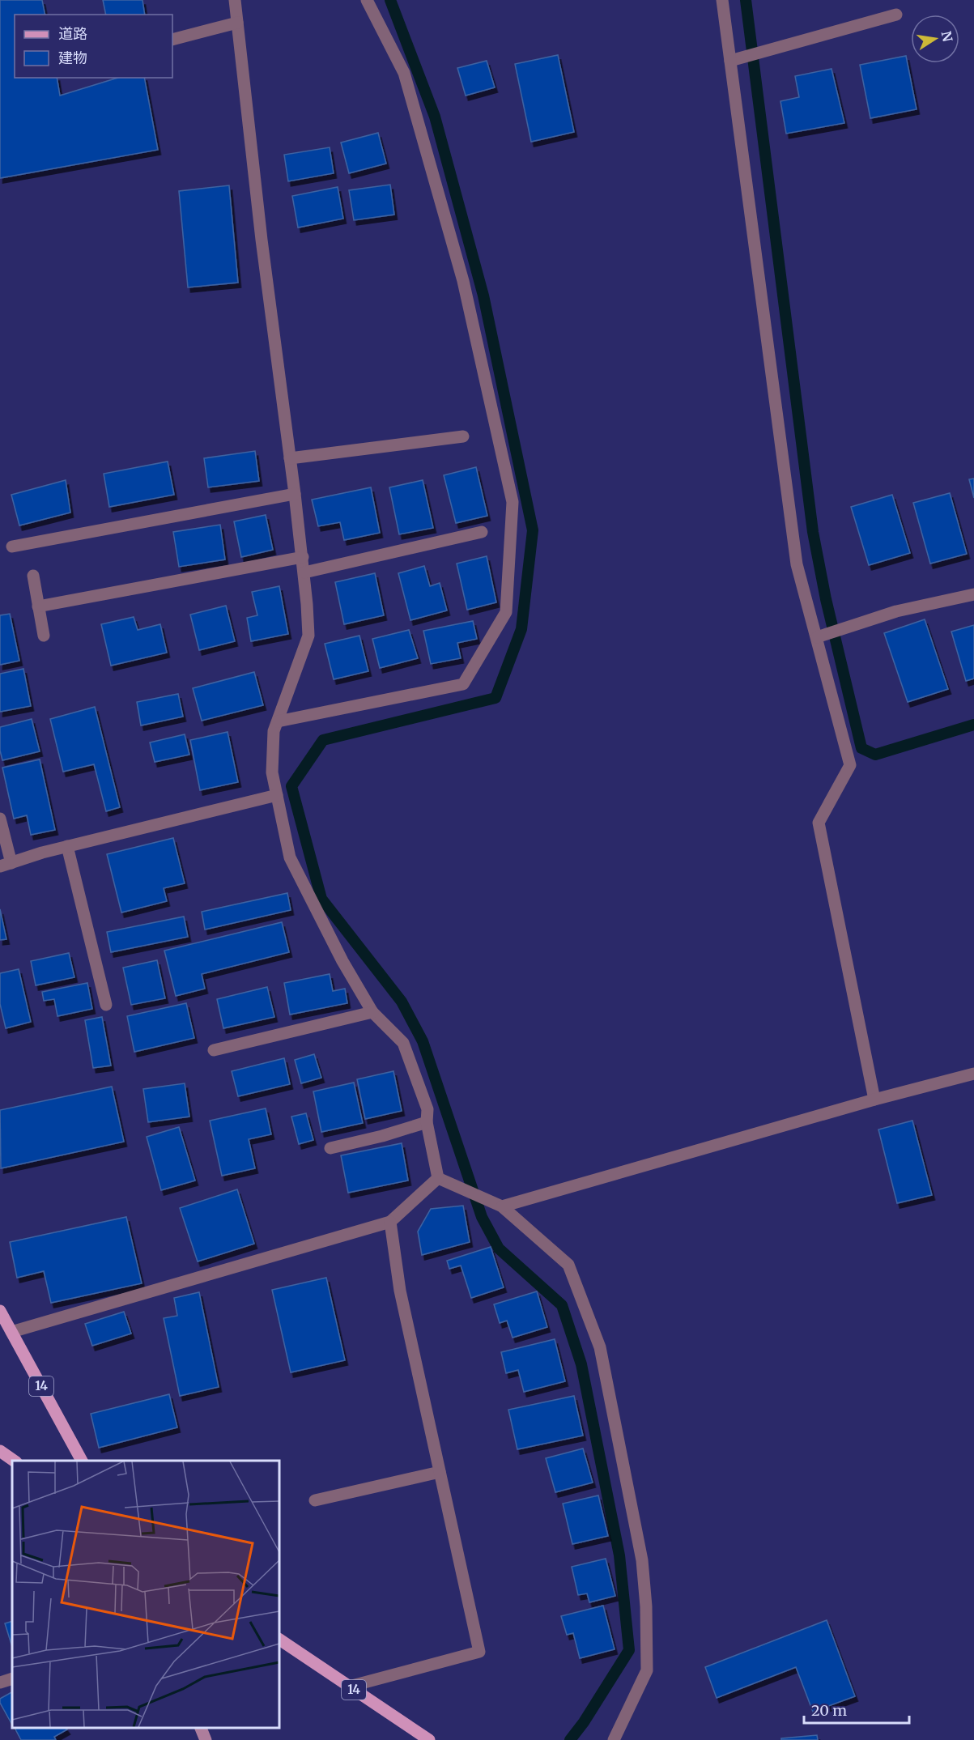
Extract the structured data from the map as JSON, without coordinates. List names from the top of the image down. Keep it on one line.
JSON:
{"streets":{"main road":["14"]},"legend":["道路","建物"],"scale_bar":"20 m","north":"right"}
